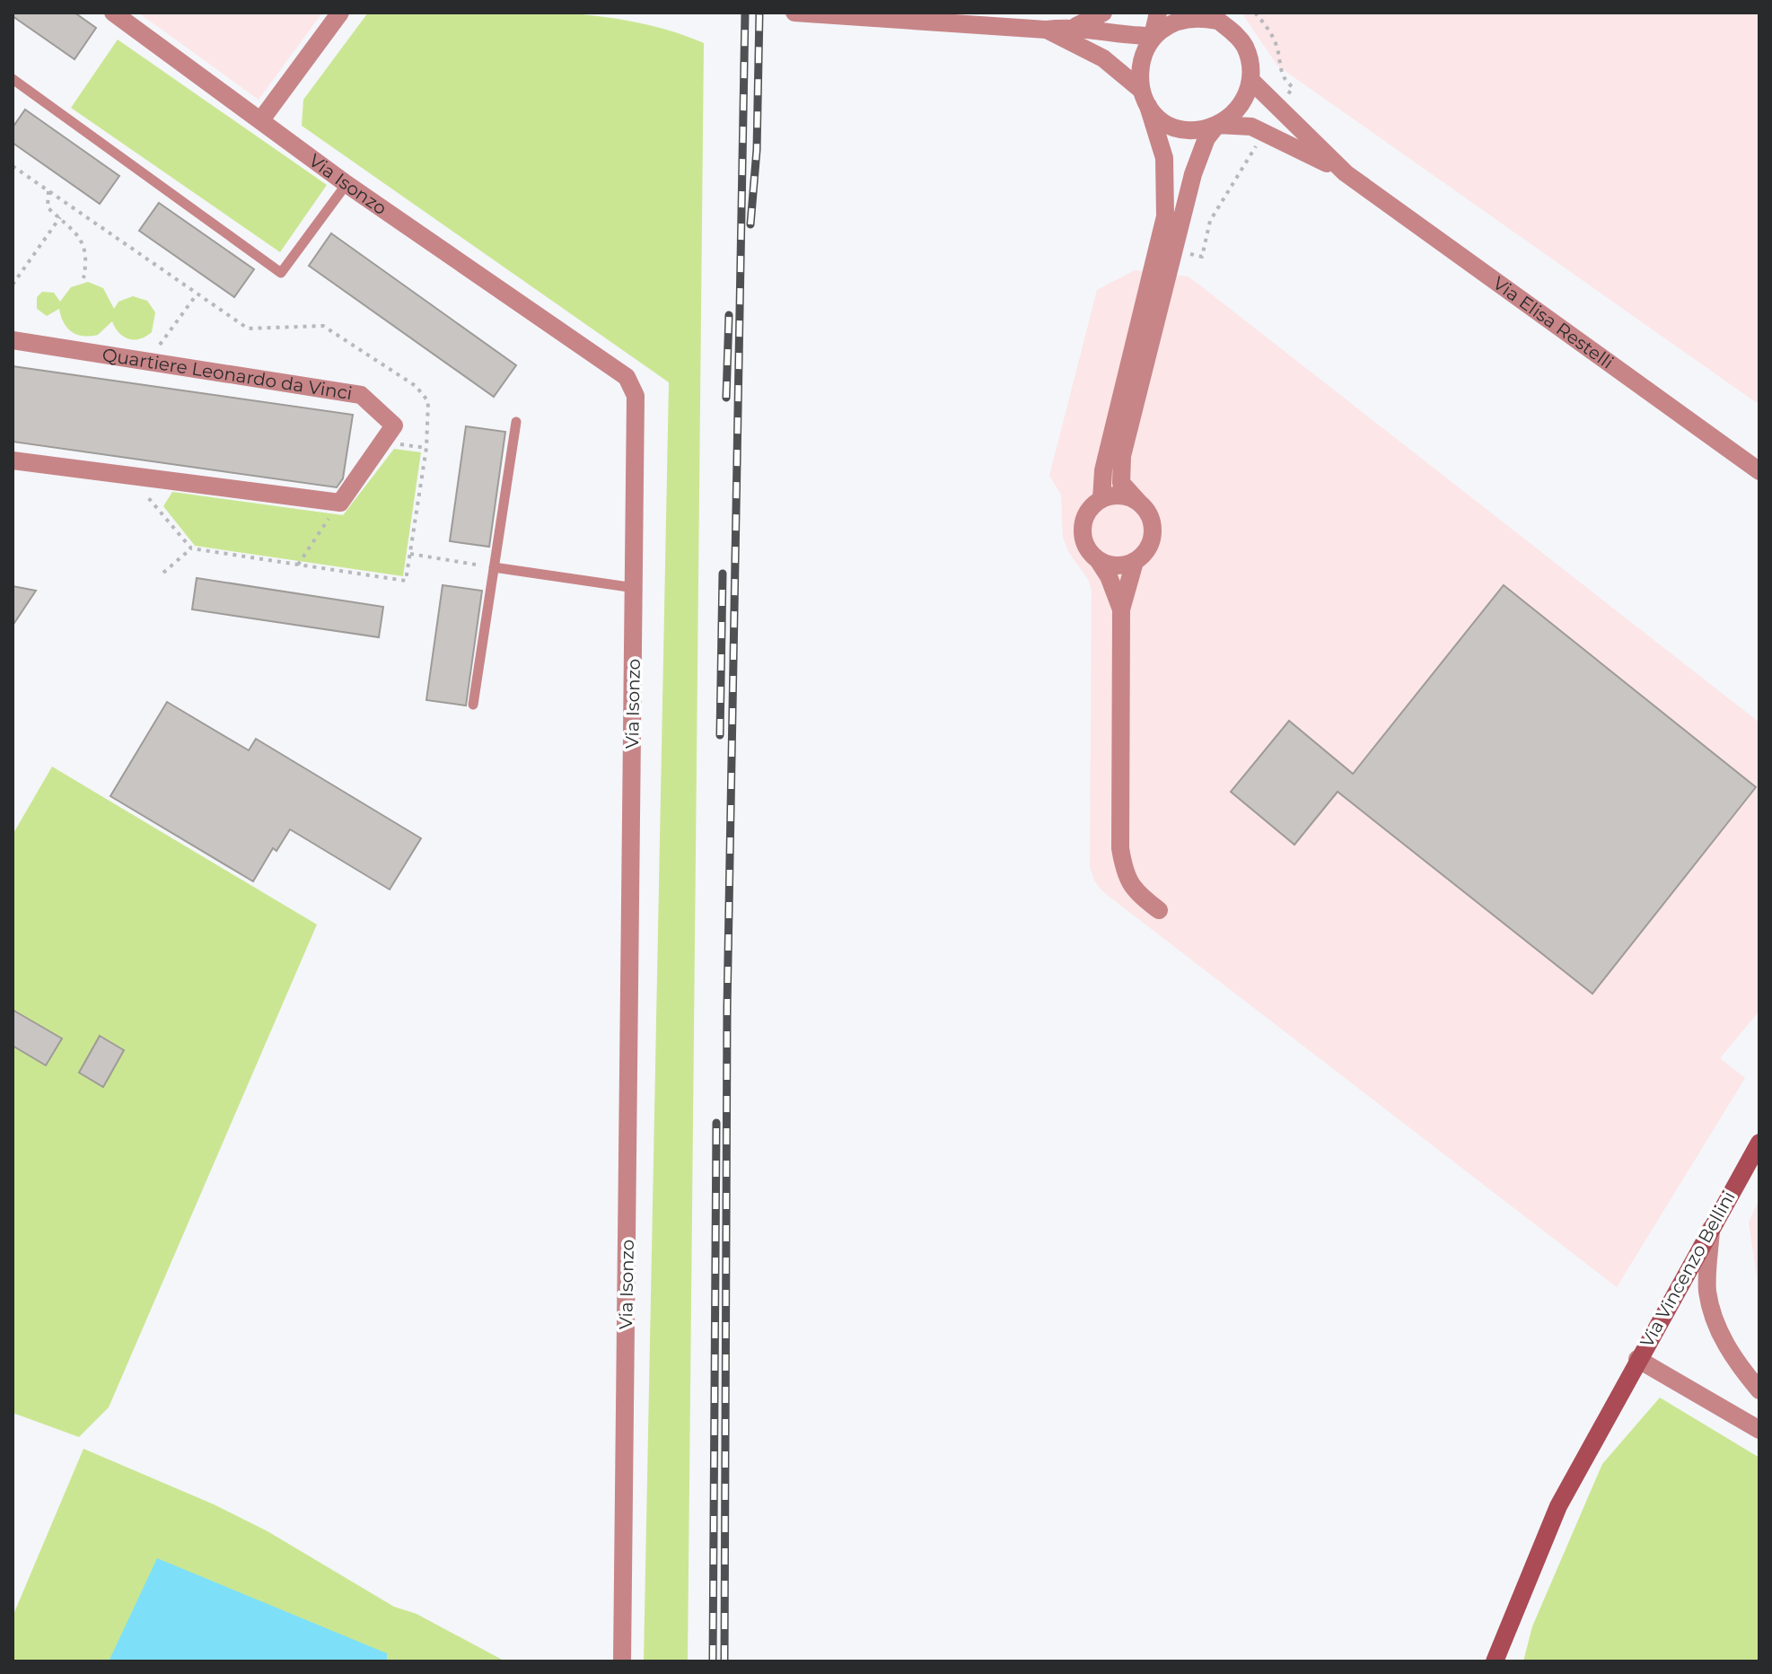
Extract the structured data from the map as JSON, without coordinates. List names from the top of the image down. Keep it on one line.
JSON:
{"streets":{"street":["Via Isonzo","Via Elisa Restelli","Quartiere Leonardo da Vinci","Via Vincenzo Bellini"]}}
